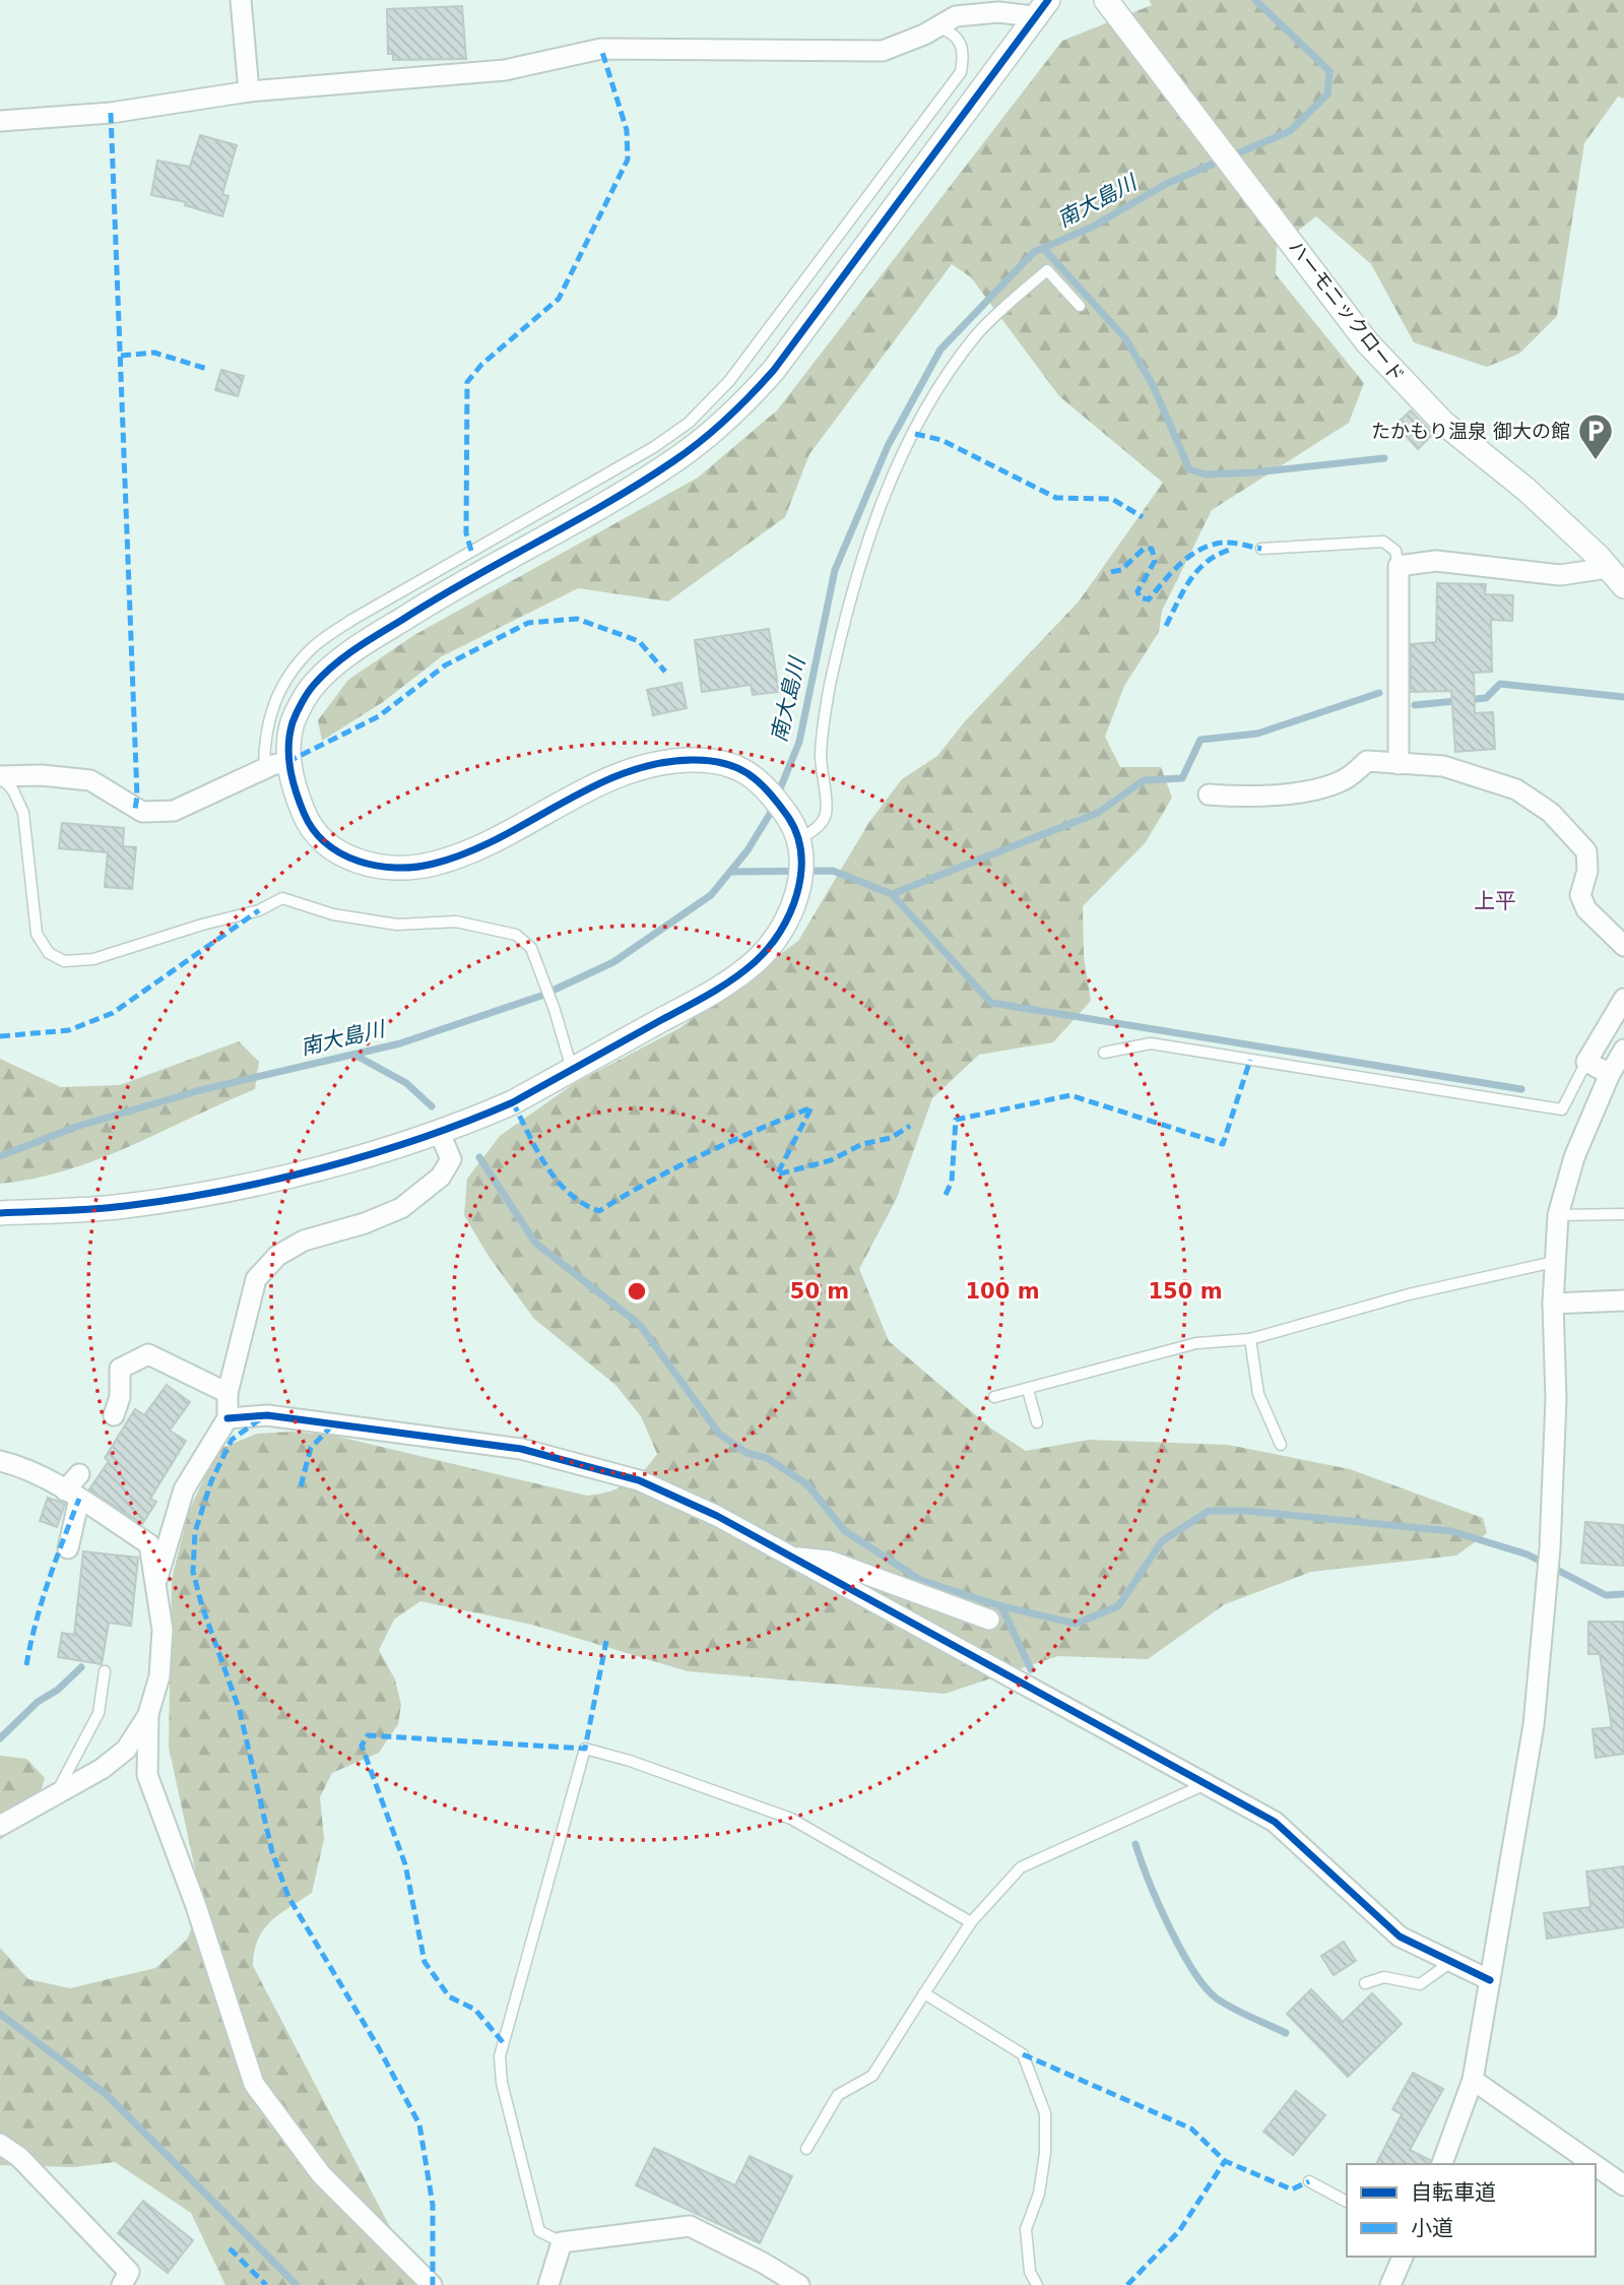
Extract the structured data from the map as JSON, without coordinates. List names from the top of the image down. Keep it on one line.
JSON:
{"streets":{"street":["ハーモニックロード"]},"districts":["上平"],"water":["南大島川"],"places":{"parking":["たかもり温泉 御大の館"]},"legend":["自転車道","小道"],"rings":["50 m","100 m","150 m"]}
